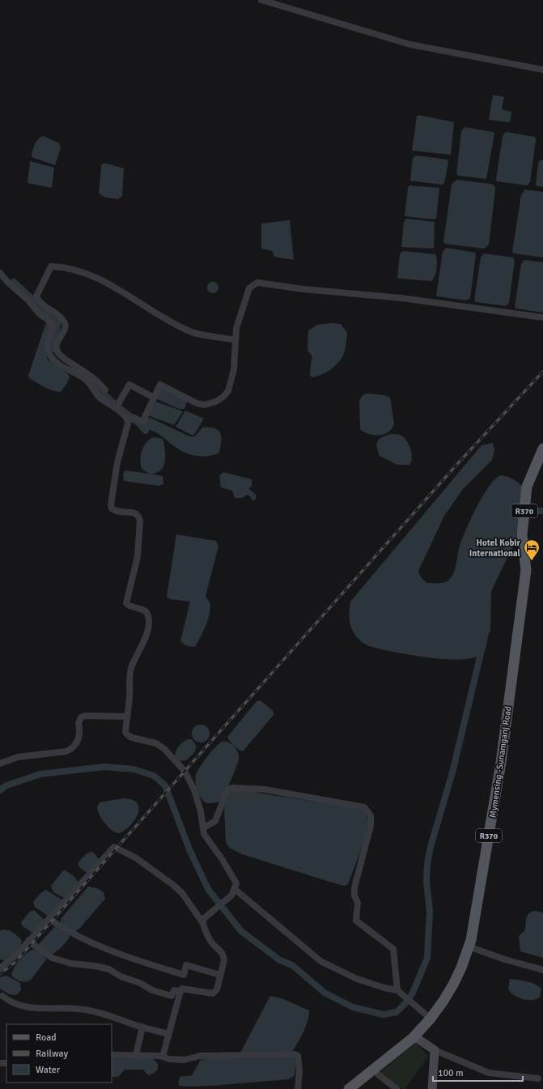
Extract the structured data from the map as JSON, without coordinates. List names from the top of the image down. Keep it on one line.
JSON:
{"streets":{"main road":["R370","Mymensing -Sunamganj Road"]},"places":{"hotel":["Hotel Kobir International"]},"legend":["Road","Railway","Water"],"scale_bar":"100 m"}
